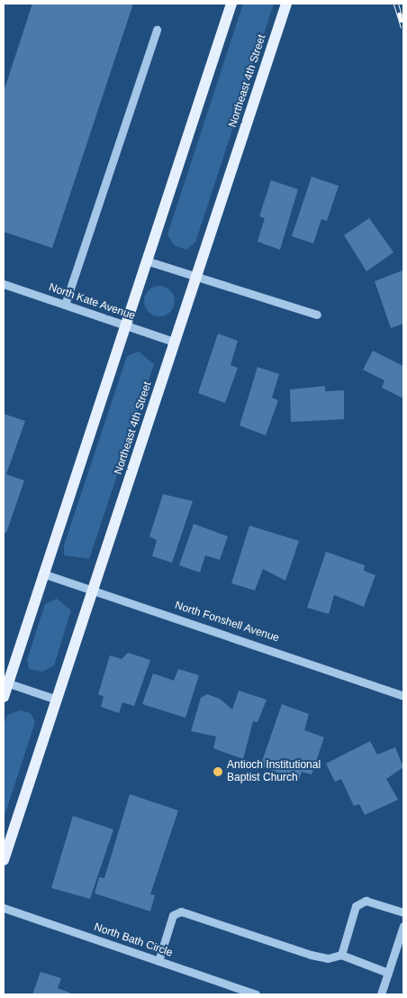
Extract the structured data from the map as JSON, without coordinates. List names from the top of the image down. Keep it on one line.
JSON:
{"streets":{"main road":["Northeast 4th Street"],"street":["North Kate Avenue","North Fonshell Avenue","North Bath Circle"]},"crossings":[["Northeast 4th Street","North Kate Avenue"],["Northeast 4th Street","North Fonshell Avenue"]],"places":["Antioch Institutional Baptist Church"]}
